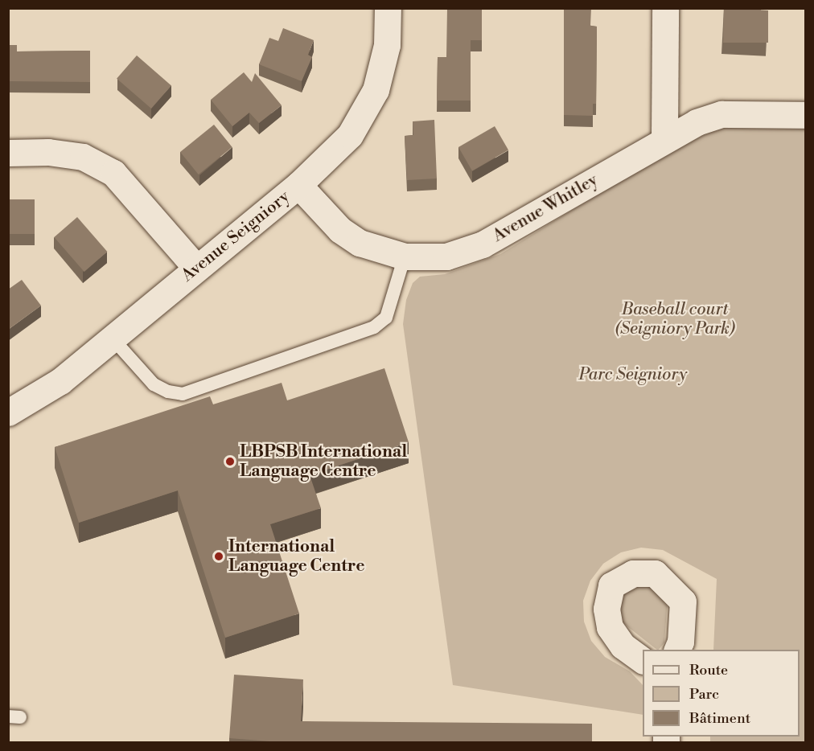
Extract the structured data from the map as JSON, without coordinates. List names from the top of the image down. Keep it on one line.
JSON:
{"streets":{"street":["Avenue Whitley","Avenue Seigniory"]},"crossings":[["Avenue Whitley","Avenue Seigniory"]],"parks":["Baseball court (Seigniory Park)","Parc Seigniory"],"places":["LBPSB International Language Centre","International Language Centre"],"legend":["Route","Parc","Bâtiment"]}
